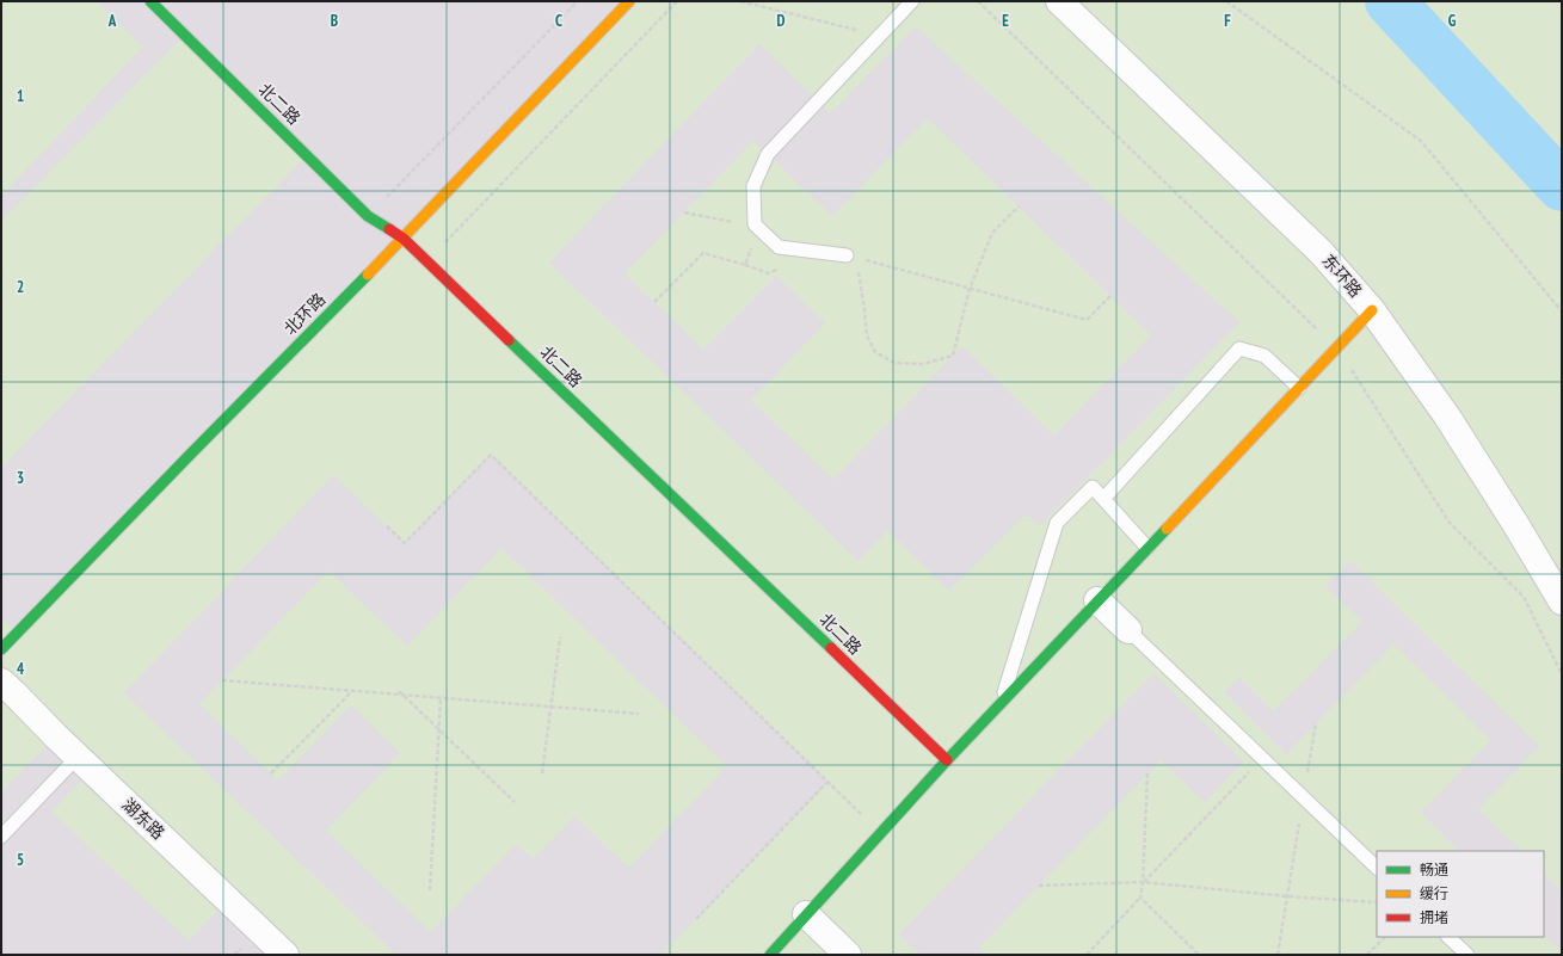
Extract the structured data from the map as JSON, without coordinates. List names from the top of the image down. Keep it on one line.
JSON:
{"streets":{"street":["北二路","东环路","北环路","湖东路"]},"crossings":[["北二路","北环路"]],"legend":["畅通","缓行","拥堵"],"grid":{"columns":["A","B","C","D","E","F","G"],"rows":["1","2","3","4","5"]}}
